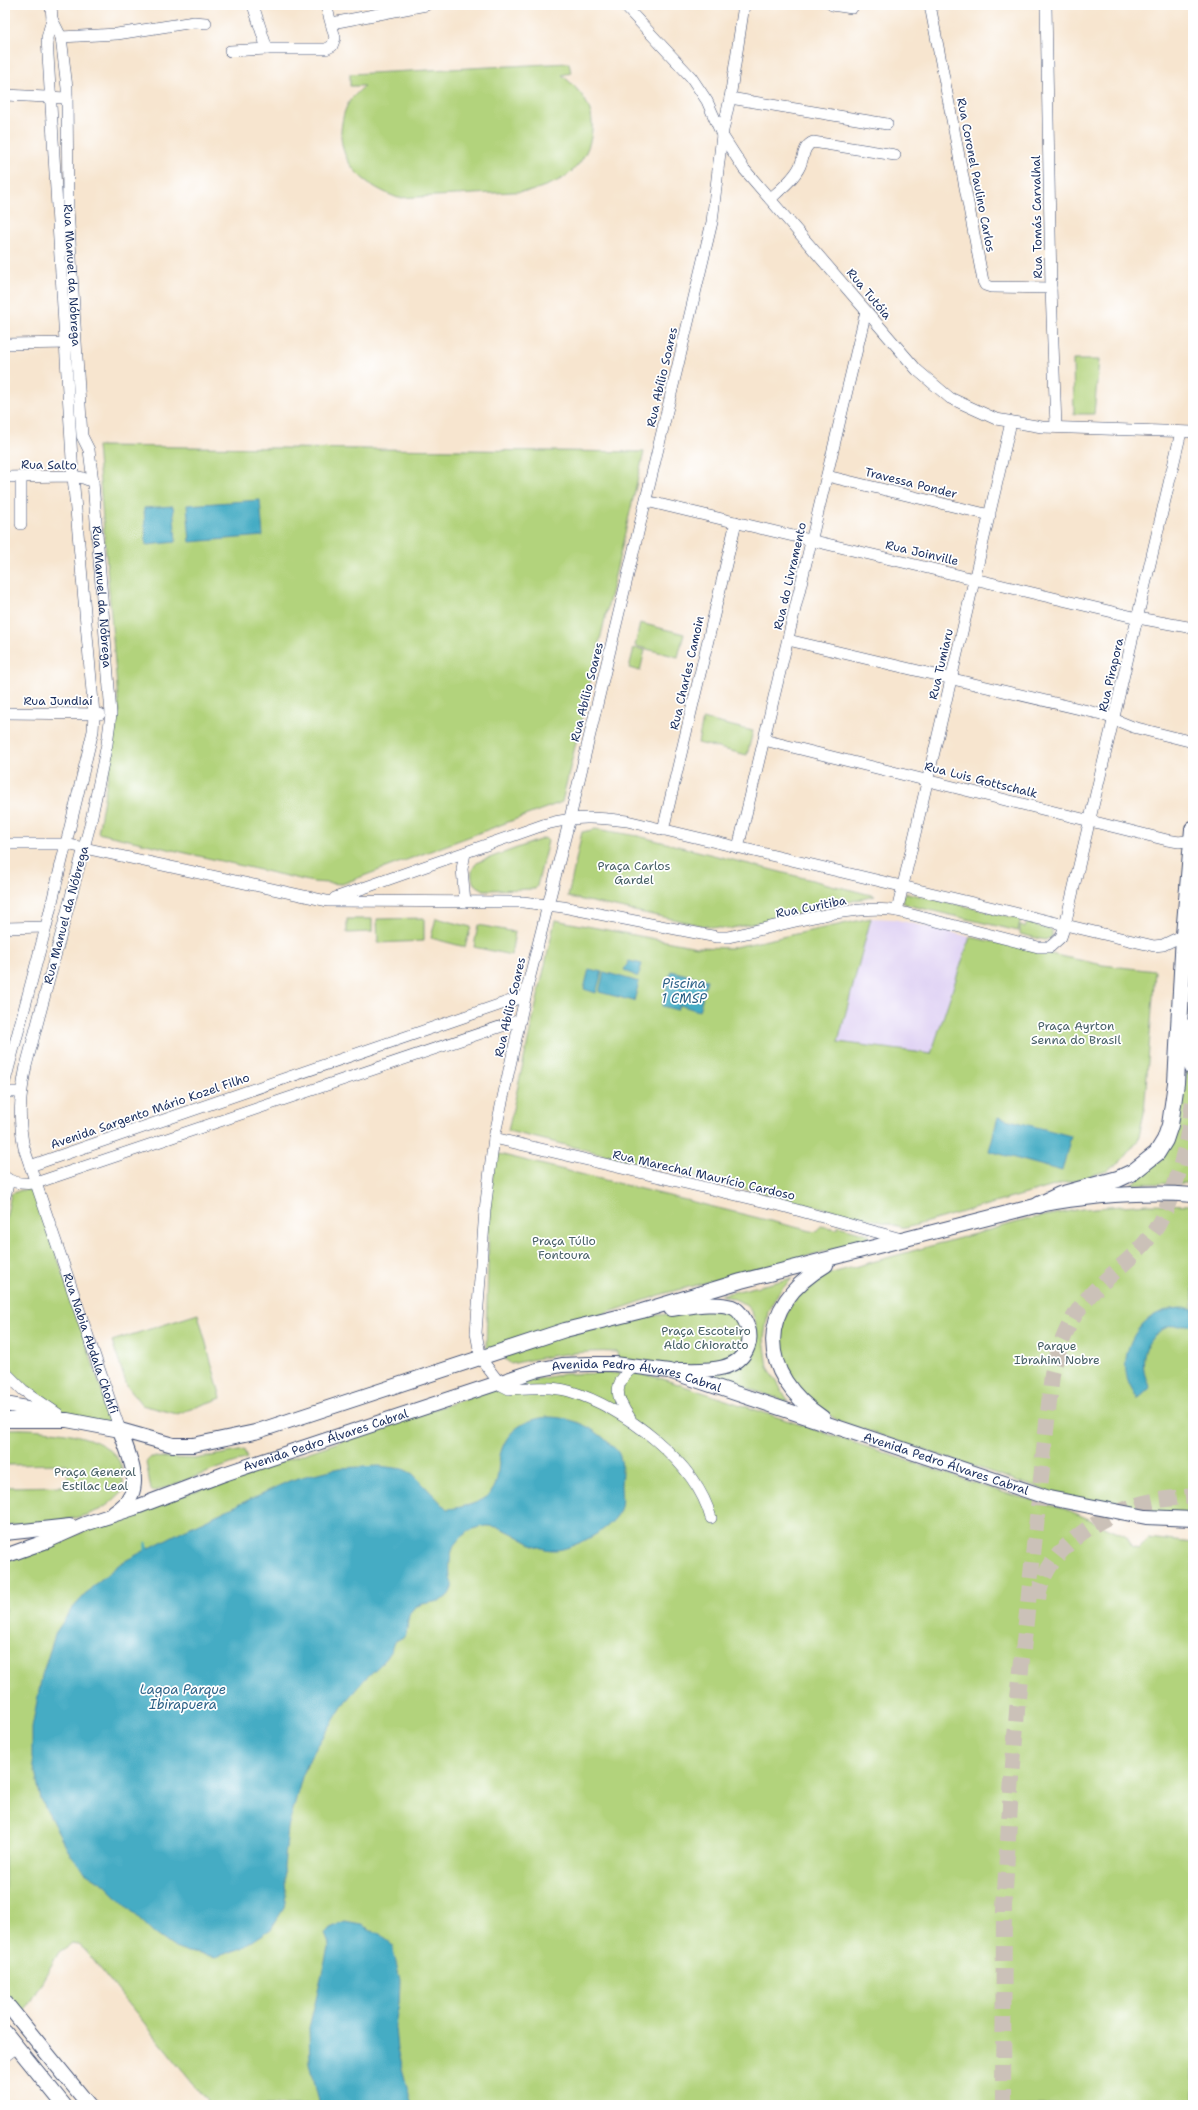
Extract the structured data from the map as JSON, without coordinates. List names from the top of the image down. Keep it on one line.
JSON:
{"streets":{"main road":["Rua Nabia Abdala Chohfi","Avenida Pedro Álvares Cabral"],"street":["Rua Coronel Paulino Carlos","Rua Tomás Carvalhal","Rua Manuel da Nóbrega","Rua Tutóia","Rua Abílio Soares","Rua Salto","Travessa Ponder","Rua Joinville","Rua do Livramento","Rua Tumiaru","Rua Charles Camoin","Rua Pirapora","Rua Jundiaí","Rua Luis Gottschalk","Rua Curitiba","Avenida Sargento Mário Kozel Filho","Rua Marechal Maurício Cardoso"]},"crossings":[["Rua Coronel Paulino Carlos","Rua Tomás Carvalhal"],["Rua Tomás Carvalhal","Rua Tutóia"],["Rua Manuel da Nóbrega","Rua Salto"],["Rua Manuel da Nóbrega","Rua Jundiaí"],["Rua Manuel da Nóbrega","Rua Curitiba"],["Rua Manuel da Nóbrega","Avenida Sargento Mário Kozel Filho"],["Rua Manuel da Nóbrega","Rua Nabia Abdala Chohfi"],["Rua Tutóia","Rua Abílio Soares"],["Rua Tutóia","Rua do Livramento"],["Rua Tutóia","Rua Tumiaru"],["Rua Tutóia","Rua Pirapora"],["Rua Abílio Soares","Rua Joinville"],["Rua Abílio Soares","Rua Curitiba"],["Rua Abílio Soares","Avenida Sargento Mário Kozel Filho"],["Rua Abílio Soares","Rua Marechal Maurício Cardoso"],["Rua Abílio Soares","Avenida Pedro Álvares Cabral"],["Travessa Ponder","Rua do Livramento"],["Travessa Ponder","Rua Tumiaru"],["Rua Joinville","Rua do Livramento"],["Rua Joinville","Rua Tumiaru"],["Rua Joinville","Rua Charles Camoin"],["Rua Joinville","Rua Pirapora"],["Rua do Livramento","Rua Luis Gottschalk"],["Rua Tumiaru","Rua Luis Gottschalk"],["Rua Tumiaru","Rua Curitiba"],["Rua Pirapora","Rua Luis Gottschalk"],["Rua Pirapora","Rua Curitiba"],["Avenida Sargento Mário Kozel Filho","Rua Nabia Abdala Chohfi"],["Rua Nabia Abdala Chohfi","Avenida Pedro Álvares Cabral"]],"water":["Piscina 1 CMSP","Lagoa Parque Ibirapuera"],"parks":["Praça Carlos Gardel","Praça Ayrton Senna do Brasil","Praça Túlio Fontoura","Praça Escoteiro Aldo Chioratto","Parque Ibrahim Nobre","Praça General Estilac Leal"]}
